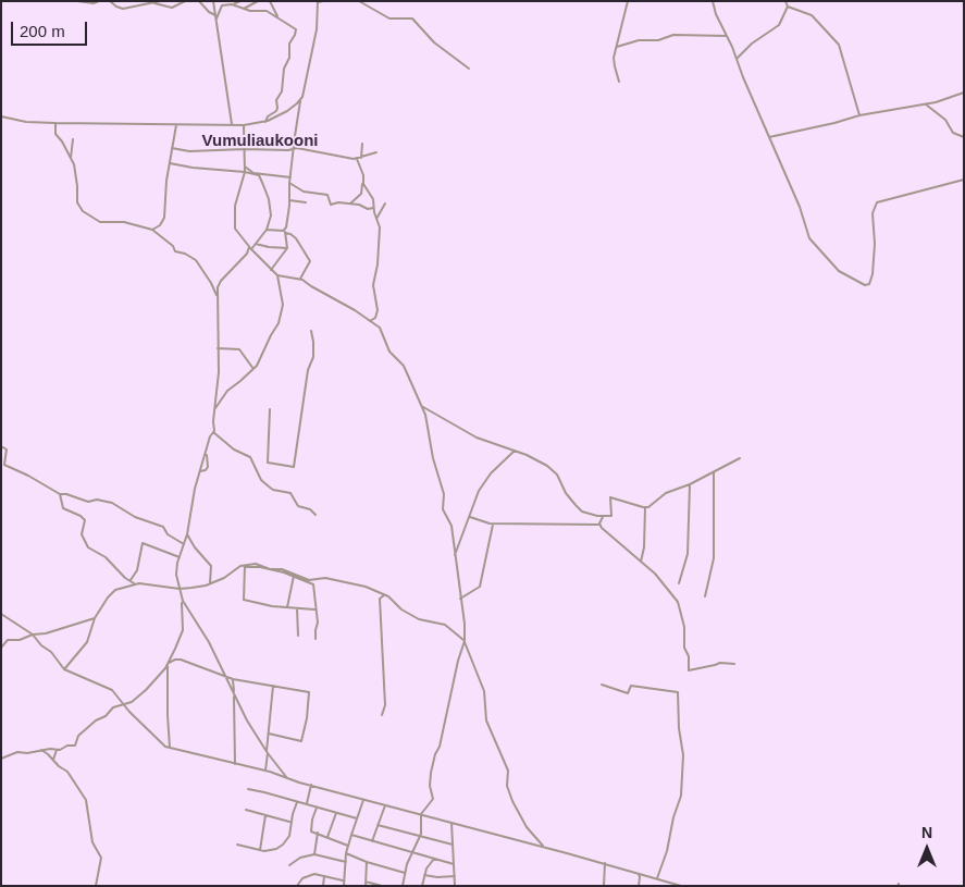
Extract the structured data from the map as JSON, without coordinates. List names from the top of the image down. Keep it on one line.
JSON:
{"districts":["Vumuliaukooni"],"scale_bar":"200 m","north":"top"}
